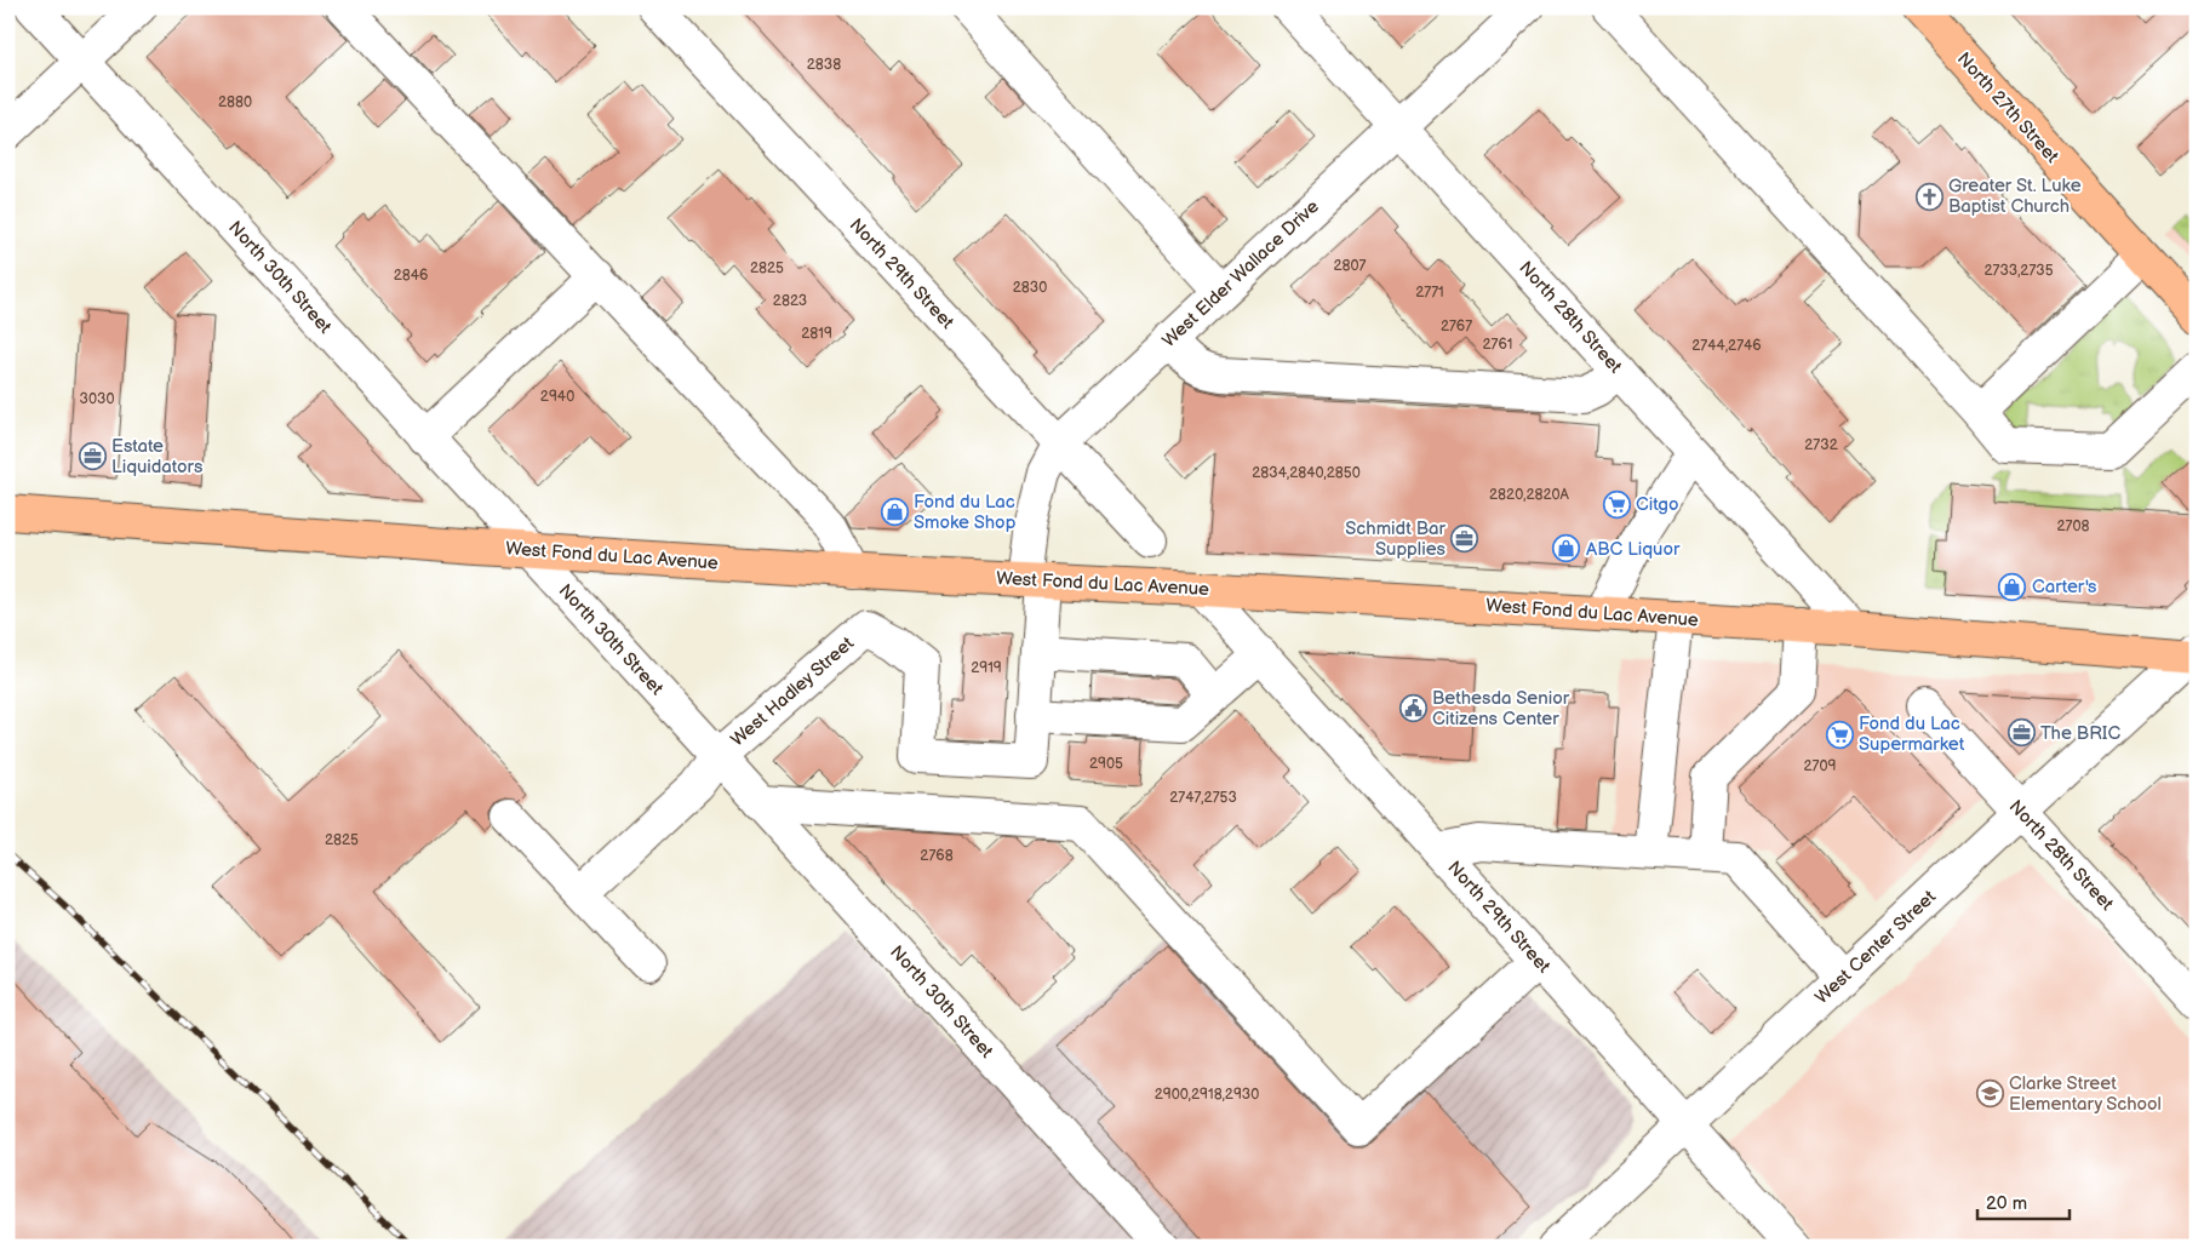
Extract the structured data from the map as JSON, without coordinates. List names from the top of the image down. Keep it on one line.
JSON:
{"streets":{"main road":["North 27th Street","West Fond du Lac Avenue"],"street":["North 29th Street","West Elder Wallace Drive","North 30th Street","North 28th Street","West Hadley Street","West Center Street"]},"crossings":[["North 29th Street","West Elder Wallace Drive"],["North 29th Street","West Fond du Lac Avenue"],["North 29th Street","West Center Street"],["West Elder Wallace Drive","North 28th Street"],["West Elder Wallace Drive","West Fond du Lac Avenue"],["West Elder Wallace Drive","West Hadley Street"],["North 30th Street","West Fond du Lac Avenue"],["North 30th Street","West Hadley Street"],["North 28th Street","West Fond du Lac Avenue"],["North 28th Street","West Center Street"],["West Fond du Lac Avenue","West Center Street"]],"places":{"church":["Greater St. Luke Baptist Church"],"office":["Estate Liquidators","Schmidt Bar Supplies","The BRIC"],"supermarket":["Citgo","Fond du Lac Supermarket"],"shop":["Fond du Lac Smoke Shop","ABC Liquor","Carter's"],"public building":["Bethesda Senior Citizens Center"],"school or university":["Clarke Street Elementary School"]},"house_numbers":["2838","2880","2807","2825","2733,2735","2846","2830","2771","2823","2767","2819","2761","2744,2746","2940","3030","2732","2834,2840,2850","2820,2820A","2708","2919","2905","2709","2747,2753","2825","2768","2900,2918,2930"],"scale_bar":"20 m"}
